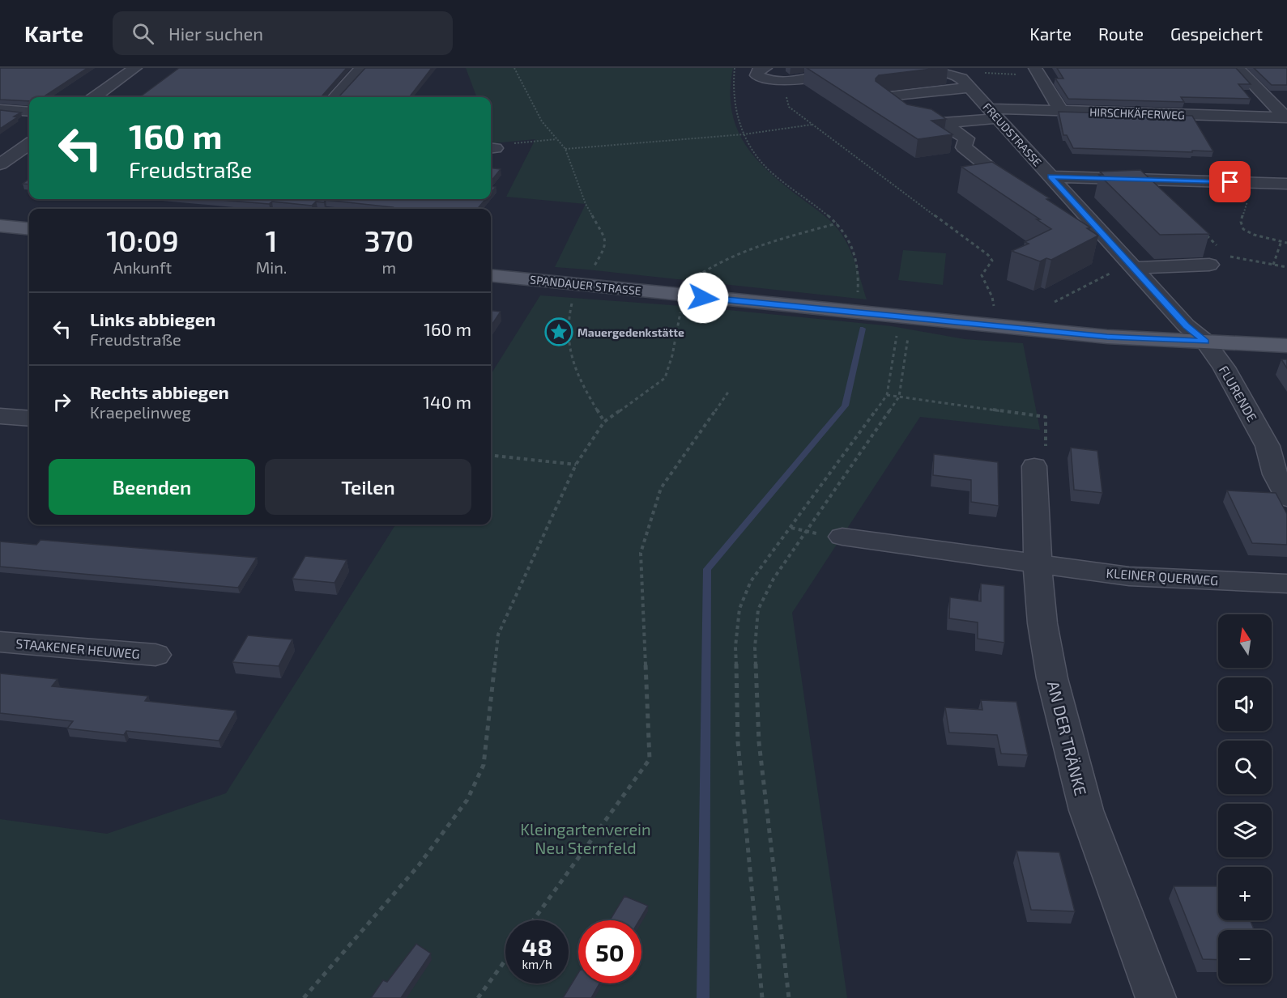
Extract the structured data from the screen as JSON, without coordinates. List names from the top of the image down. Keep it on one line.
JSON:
{"streets":{"main road":["SPANDAUER STRASSE"],"street":["HIRSCHKÄFERWEG","FREUDSTRASSE","FLURENDE","KLEINER QUERWEG","STAAKENER HEUWEG","AN DER TRÄNKE"]},"crossings":[["HIRSCHKÄFERWEG","FREUDSTRASSE"],["FREUDSTRASSE","SPANDAUER STRASSE"],["FREUDSTRASSE","FLURENDE"],["SPANDAUER STRASSE","FLURENDE"],["KLEINER QUERWEG","AN DER TRÄNKE"]],"parks":["Kleingartenverein Neu Sternfeld"],"places":{"place":["Mauergedenkstätte"]},"north":"top","page":{"header":"Karte","search":"Hier suchen","nav":["Karte","Route","Gespeichert"],"turn":["160 m","Freudstraße"],"eta":["10:09","Ankunft","1","Min.","370","m"],"list":[{"name":"Links abbiegen","note":"Freudstraße","value":"160 m"},{"name":"Rechts abbiegen","note":"Kraepelinweg","value":"140 m"}],"buttons":["Beenden","Teilen"],"map_buttons":["+","−"],"speed":"48 km/h","limit":"50"}}
